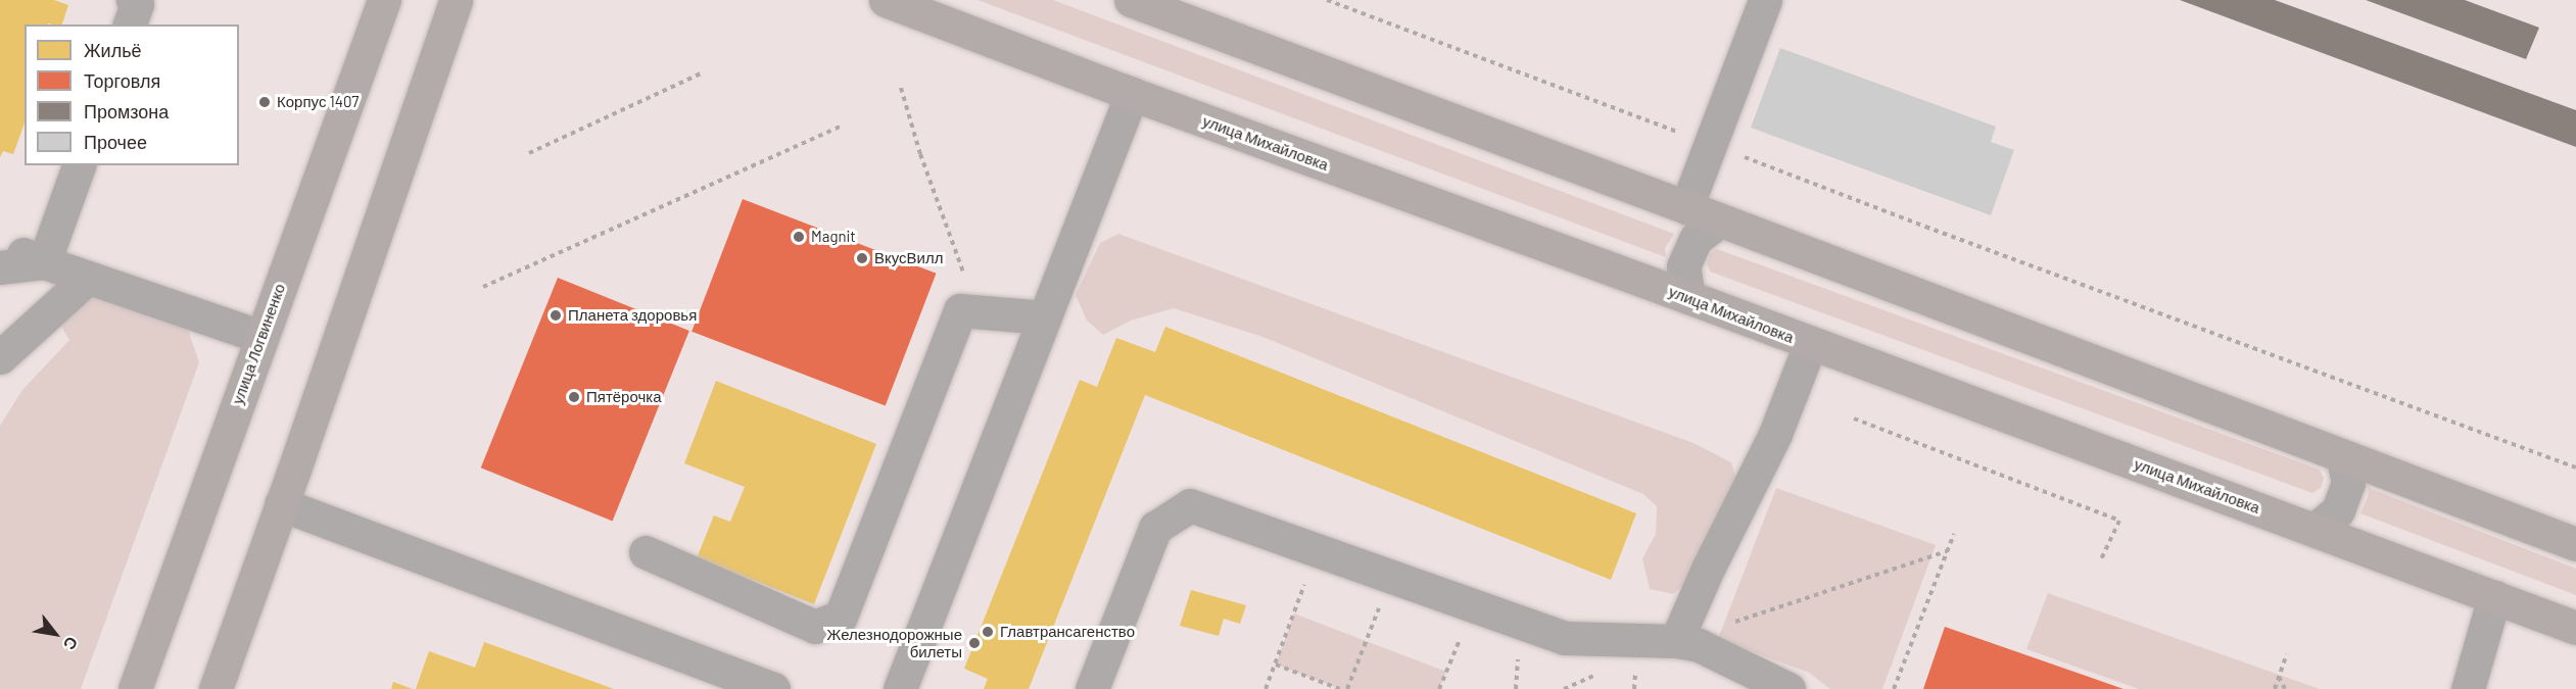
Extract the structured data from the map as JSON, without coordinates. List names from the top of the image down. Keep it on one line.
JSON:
{"streets":{"main road":["улица Михайловка","улица Логвиненко"]},"places":["Корпус 1407","Magnit","ВкусВилл","Планета здоровья","Пятёрочка","Главтрансагенство","Железнодорожные билеты"],"legend":["Жильё","Торговля","Промзона","Прочее"],"north":"bottom right"}
